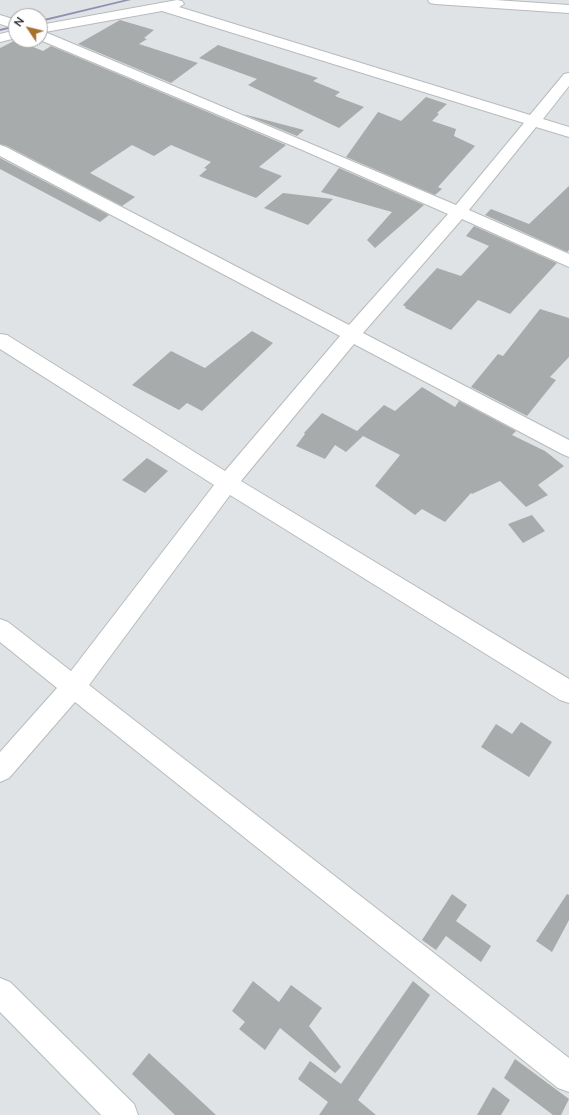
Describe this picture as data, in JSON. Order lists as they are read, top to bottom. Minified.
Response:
{"north":"top left"}
